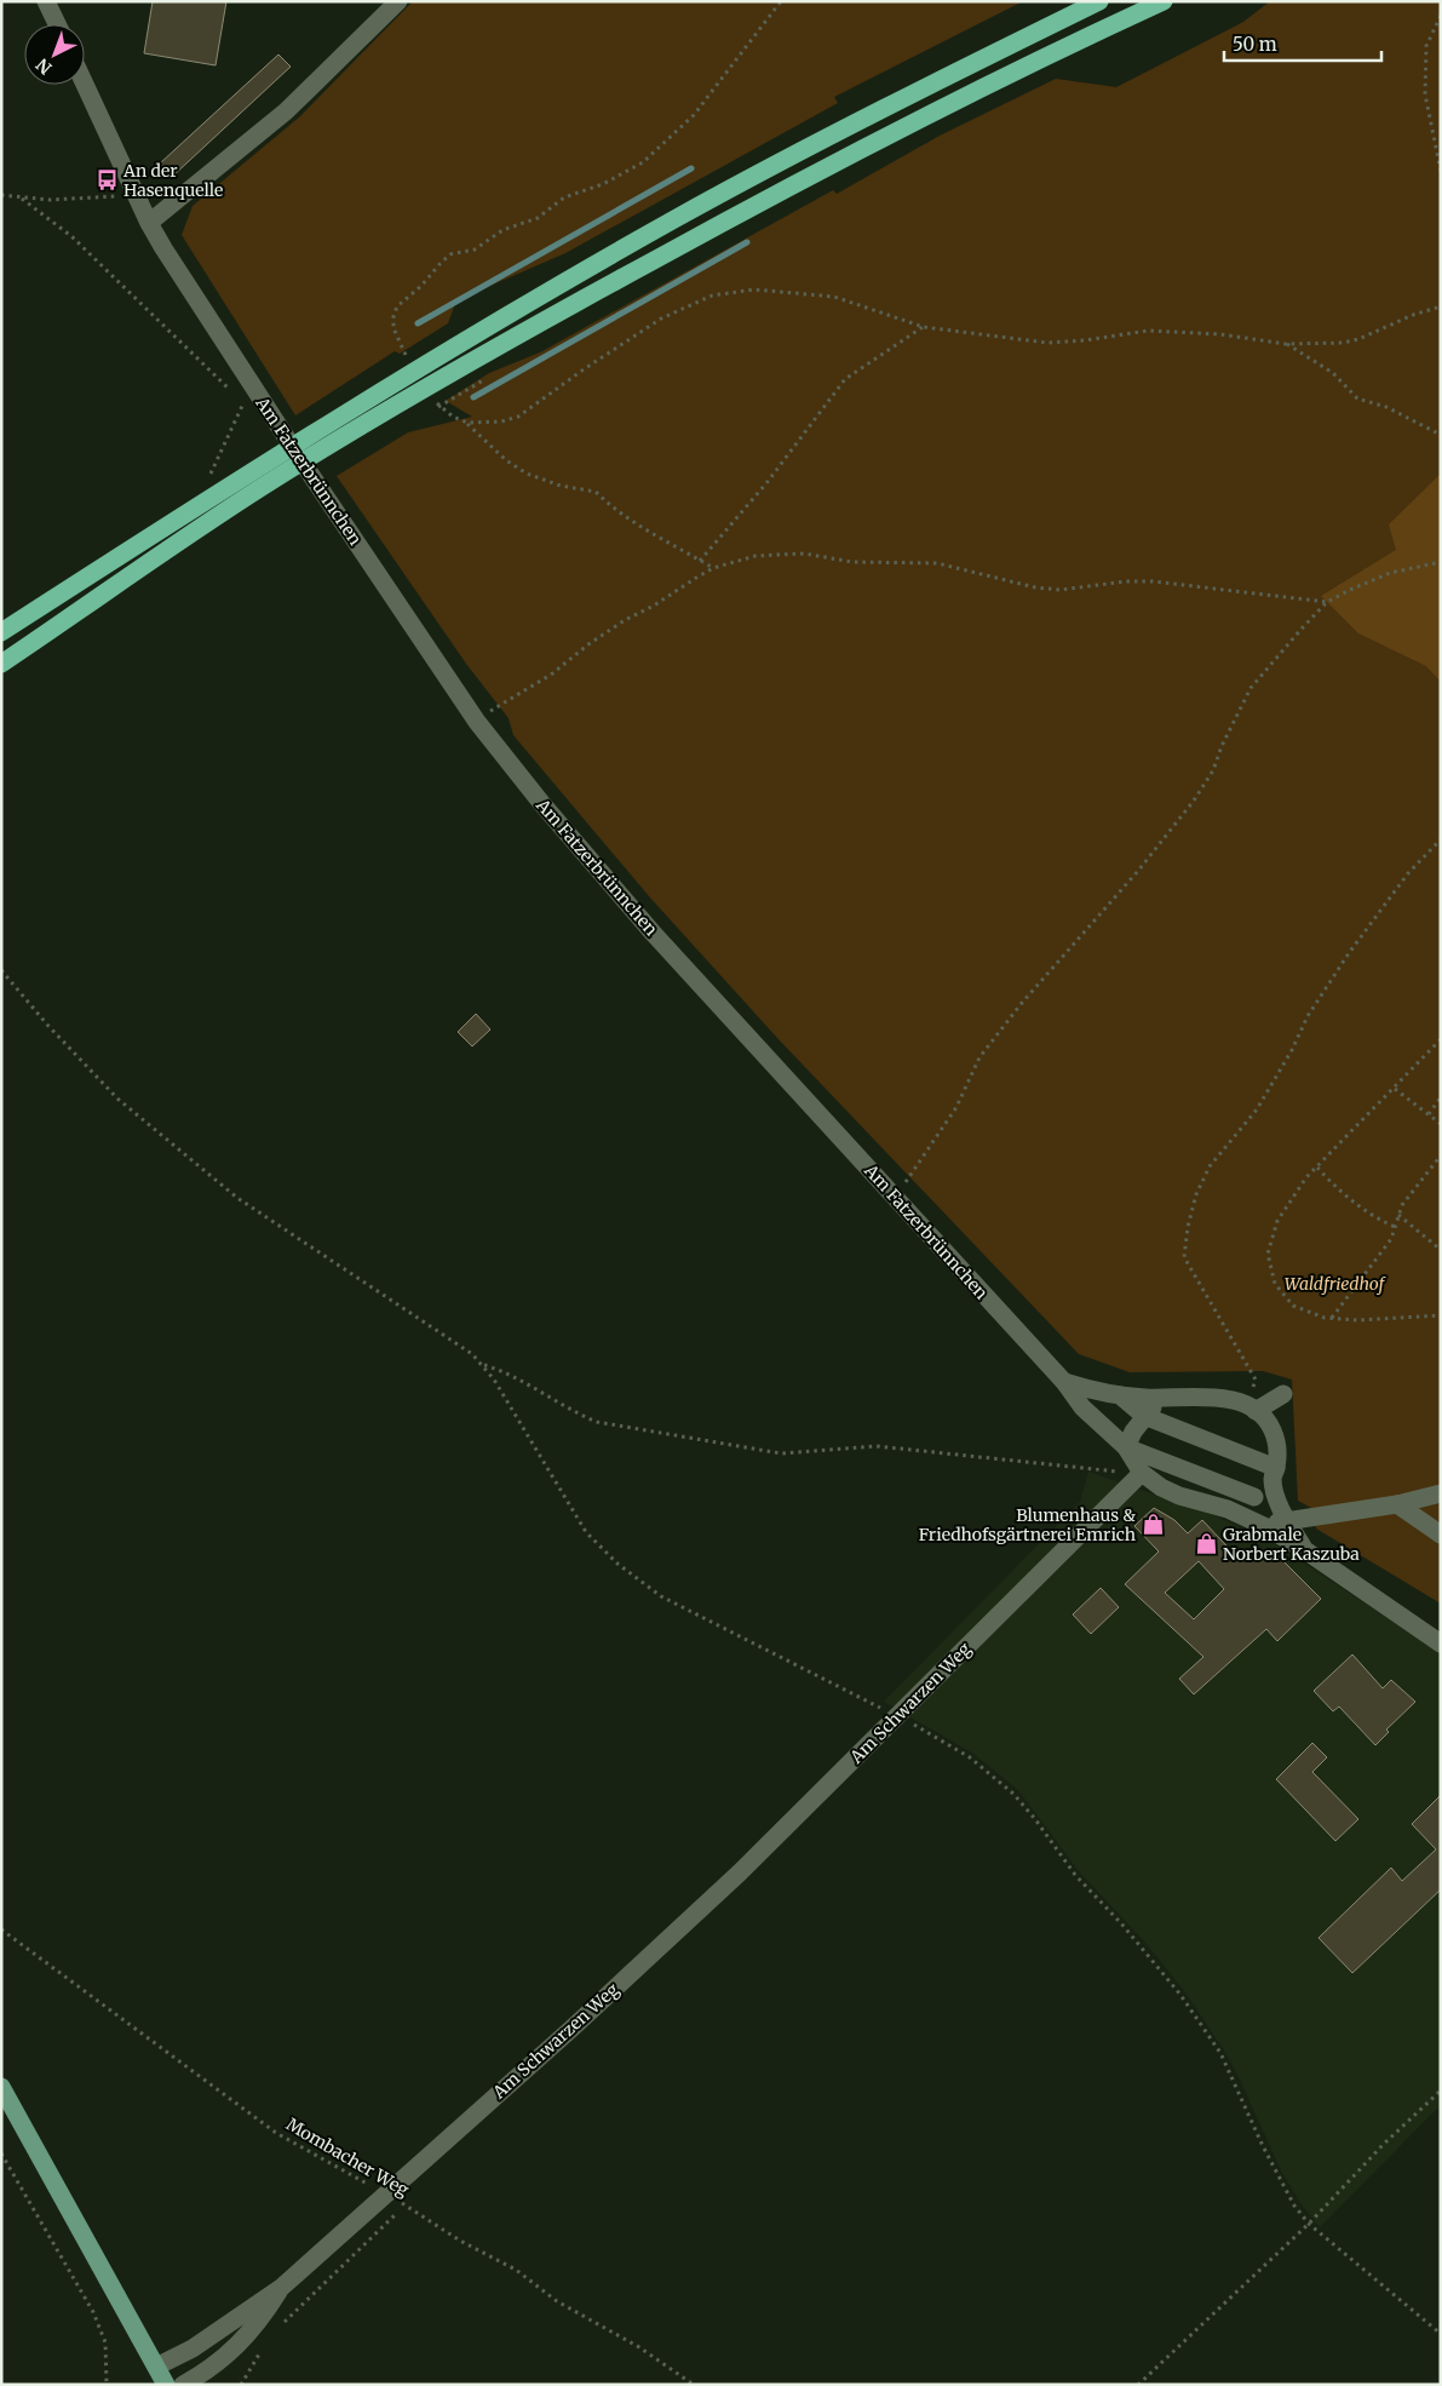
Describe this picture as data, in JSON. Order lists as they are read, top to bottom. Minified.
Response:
{"streets":{"street":["Am Fatzerbrünnchen","Am Schwarzen Weg"],"path":["Mombacher Weg"]},"crossings":[["Am Schwarzen Weg","Mombacher Weg"]],"parks":["Waldfriedhof"],"places":{"bus stop":["An der Hasenquelle"],"shop":["Blumenhaus & Friedhofsgärtnerei Emrich","Grabmale Norbert Kaszuba"]},"scale_bar":"50 m","north":"bottom left"}
